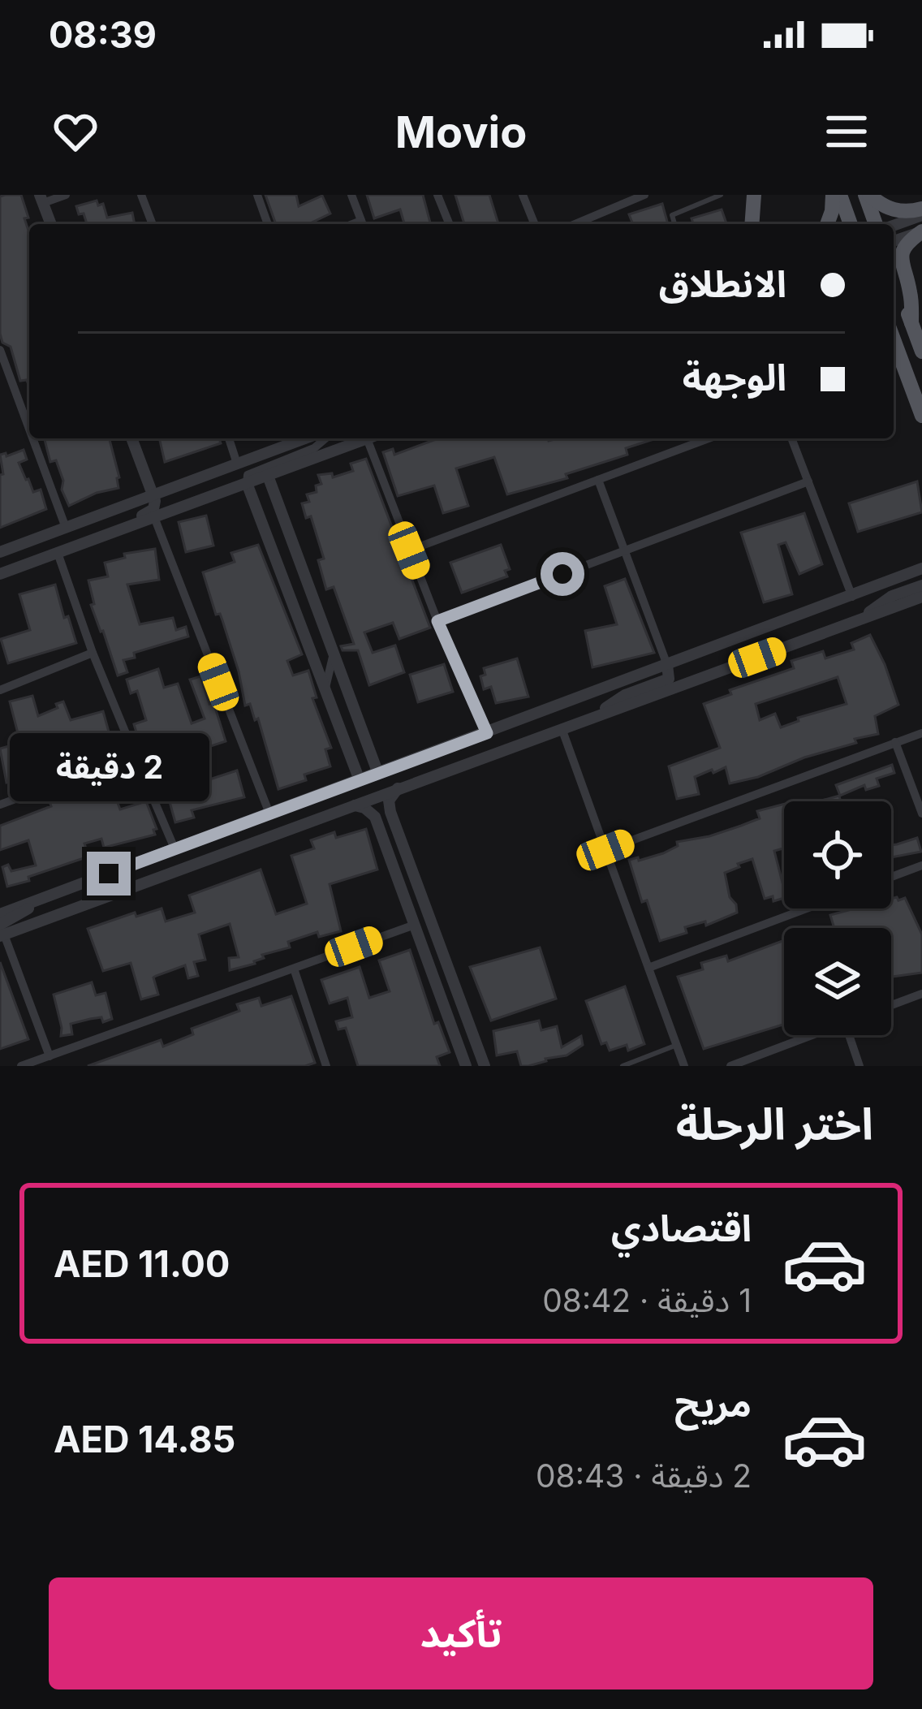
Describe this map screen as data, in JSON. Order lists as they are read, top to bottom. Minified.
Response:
{"page":{"status":"08:39","header":"Movio","banner":["الانطلاق","الوجهة"],"bubble":"2 دقيقة","heading":"اختر الرحلة","list":[{"name":"اقتصادي","note":"1 دقيقة · 08:42","value":"AED 11.00"},{"name":"مريح","note":"2 دقيقة · 08:43","value":"AED 14.85"}],"buttons":"تأكيد"}}
